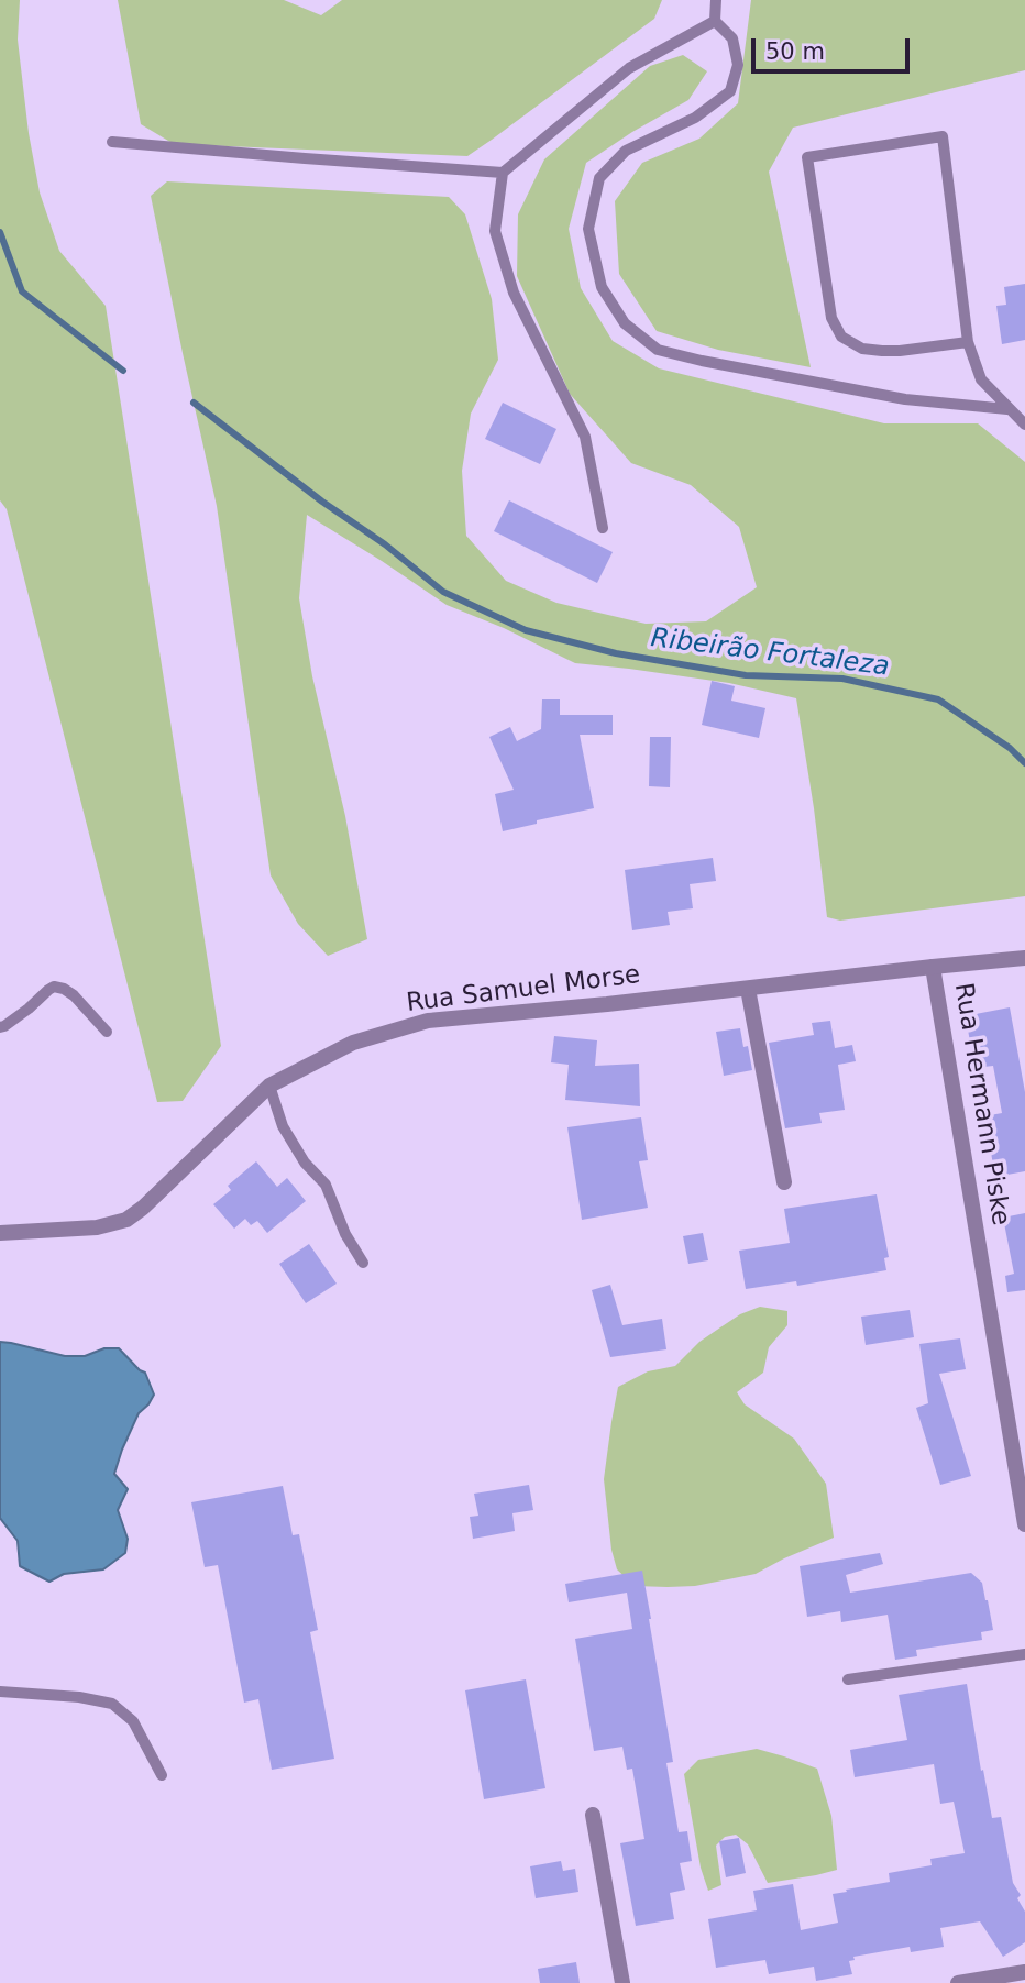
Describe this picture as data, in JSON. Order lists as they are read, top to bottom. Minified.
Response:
{"streets":{"street":["Rua Samuel Morse","Rua Hermann Piske"]},"crossings":[["Rua Samuel Morse","Rua Hermann Piske"]],"water":["Ribeirão Fortaleza"],"scale_bar":"50 m"}
